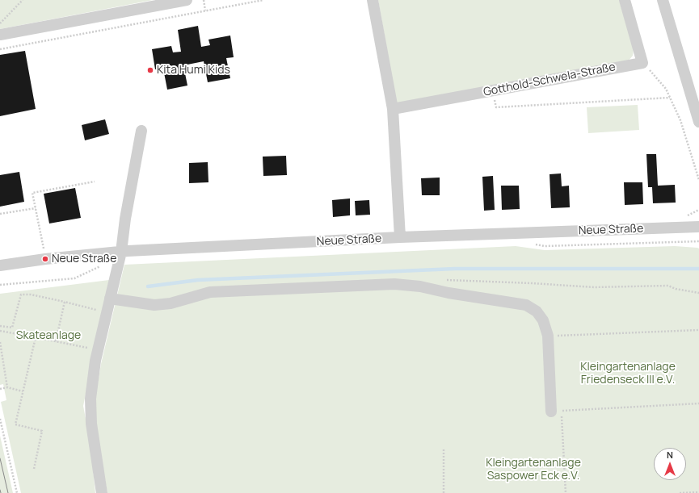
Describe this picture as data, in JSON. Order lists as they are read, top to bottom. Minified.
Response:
{"streets":{"street":["Gotthold-Schwela-Straße","Neue Straße"]},"parks":["Skateanlage","Kleingartenanlage Friedenseck III e.V.","Kleingartenanlage Saspower Eck e.V."],"places":["Kita Humi Kids","Neue Straße"],"north":"top"}
